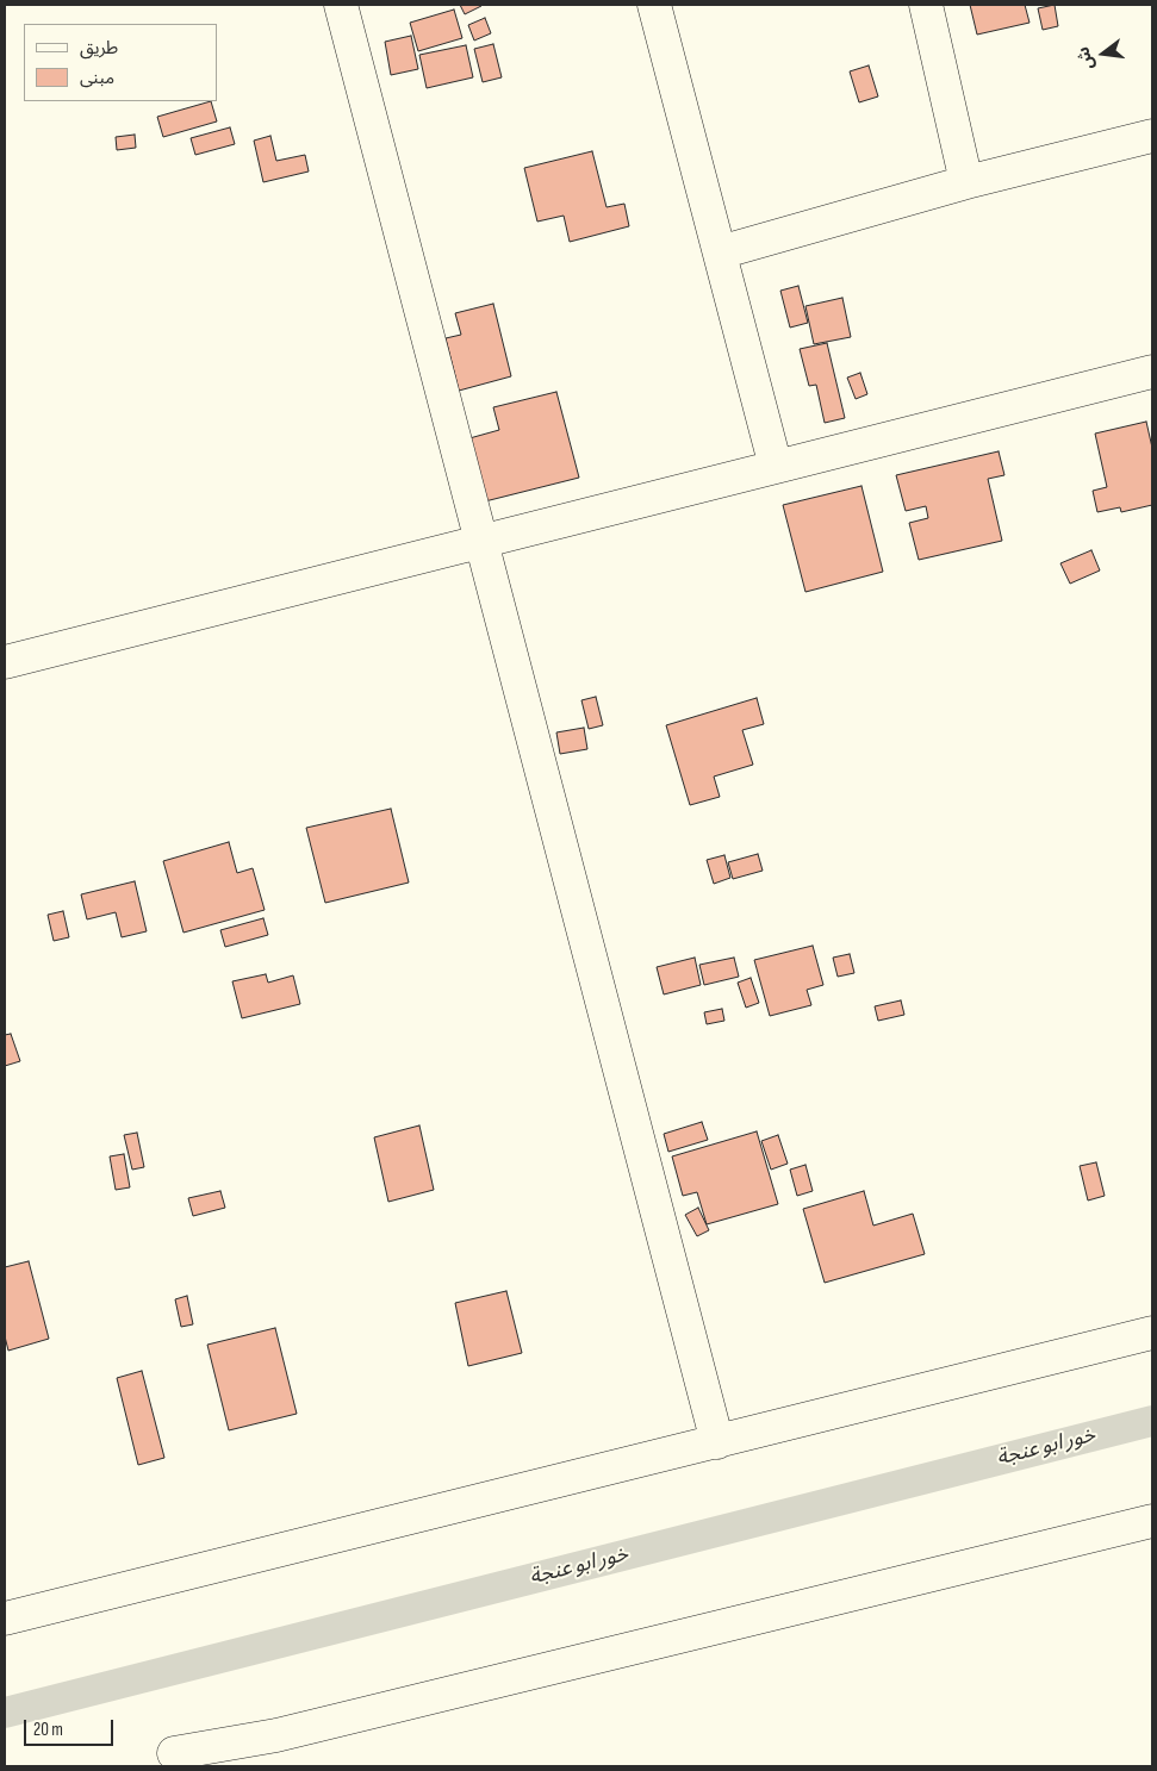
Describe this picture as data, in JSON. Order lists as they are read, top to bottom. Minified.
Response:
{"water":["خور ابو عنجة"],"legend":["طريق","مبنى"],"scale_bar":"20 m","north":"left"}
